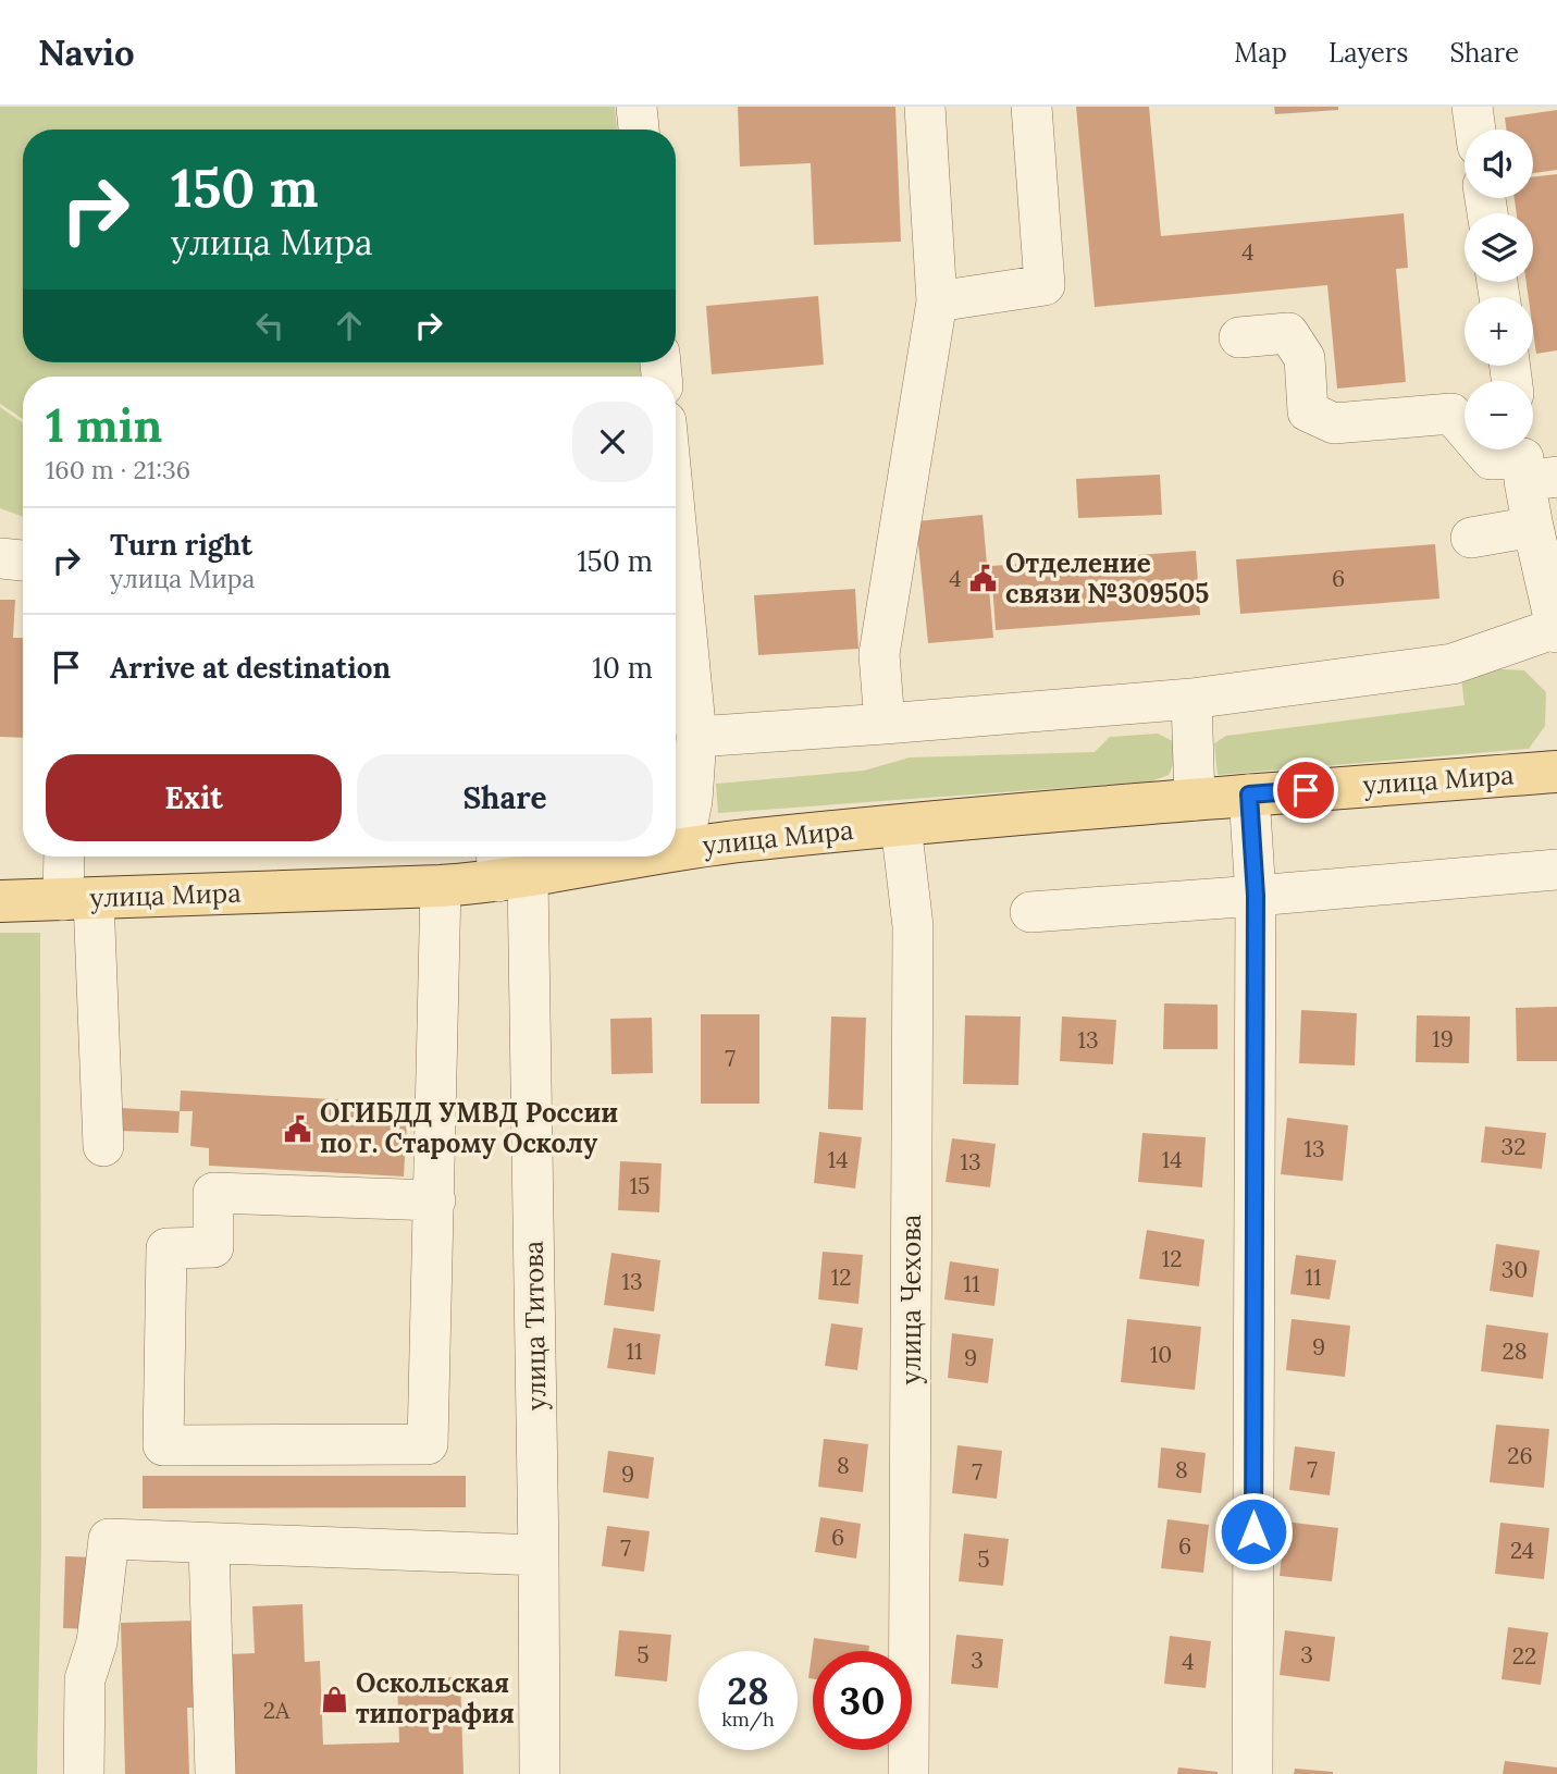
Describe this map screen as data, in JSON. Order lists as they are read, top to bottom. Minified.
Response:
{"streets":{"main road":["улица Мира"],"street":["улица Чехова","улица Титова"]},"crossings":[["улица Мира","улица Чехова"],["улица Мира","улица Титова"]],"places":{"public building":["Отделение связи №309505","ОГИБДД УМВД России по г. Старому Осколу"],"shop":["Оскольская типография"]},"house_numbers":["4","4","6","19","13","7","32","13","14","14","13","15","12","30","12","11","13","11","9","11","28","10","9","26","8","8","7","7","9","6","6","7","24","5","5","3","22","3","4","2А"],"page":{"header":"Navio","nav":["Map","Layers","Share"],"map_buttons":["+","−"],"turn":["150 m","улица Мира"],"heading":["1 min","160 m · 21:36"],"list":[{"name":"Turn right","note":"улица Мира","value":"150 m"},{"name":"Arrive at destination","value":"10 m"}],"buttons":["Exit","Share"],"speed":"28 km/h","limit":"30"}}
